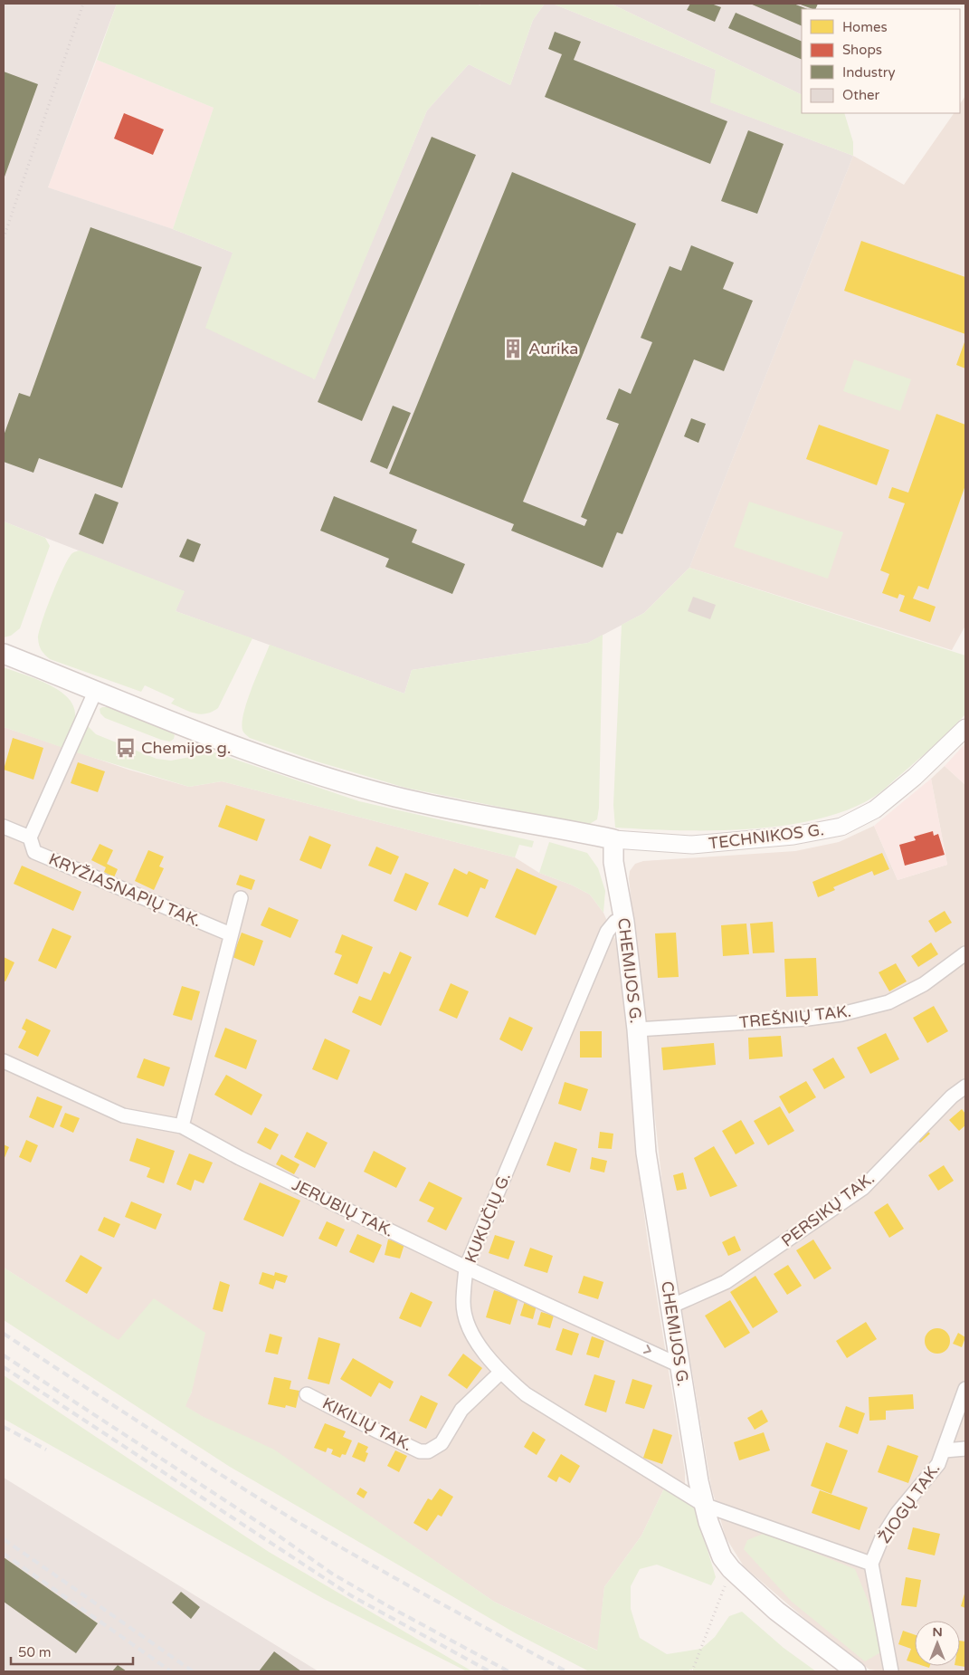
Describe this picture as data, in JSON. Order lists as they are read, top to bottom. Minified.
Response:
{"streets":{"main road":["CHEMIJOS G."],"street":["TECHNIKOS G.","KRYŽIASNAPIŲ TAK.","TREŠNIŲ TAK.","JERUBIŲ TAK.","PERSIKŲ TAK.","KUKUČIŲ G.","KIKILIŲ TAK.","ŽIOGŲ TAK."]},"crossings":[["TECHNIKOS G.","CHEMIJOS G."],["CHEMIJOS G.","TREŠNIŲ TAK."],["CHEMIJOS G.","JERUBIŲ TAK."],["CHEMIJOS G.","PERSIKŲ TAK."],["CHEMIJOS G.","KUKUČIŲ G."],["JERUBIŲ TAK.","KUKUČIŲ G."],["KUKUČIŲ G.","KIKILIŲ TAK."],["KUKUČIŲ G.","ŽIOGŲ TAK."]],"places":{"building":["Aurika"],"bus stop":["Chemijos g."]},"legend":["Homes","Shops","Industry","Other"],"scale_bar":"50 m","north":"top"}
